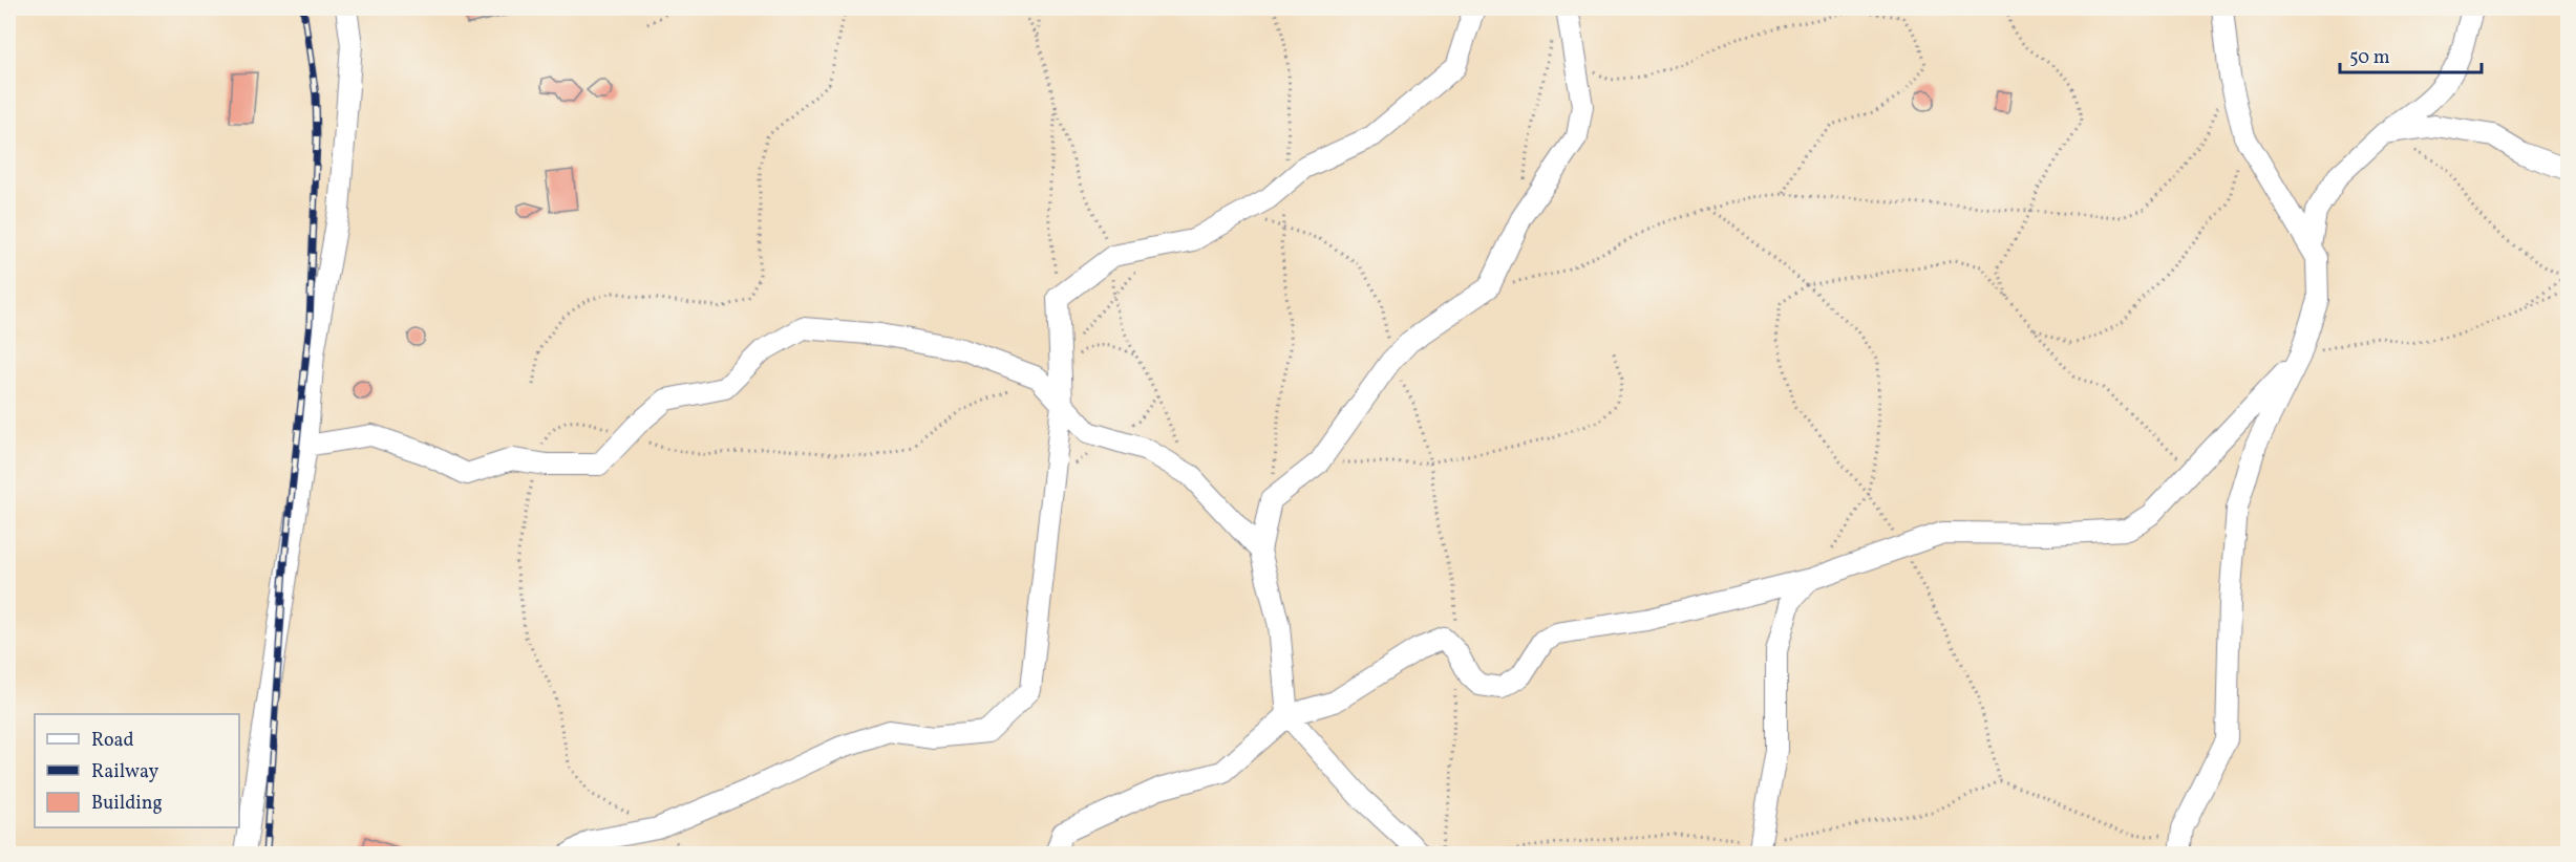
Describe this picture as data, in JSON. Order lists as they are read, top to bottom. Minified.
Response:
{"legend":["Road","Railway","Building"],"scale_bar":"50 m"}
